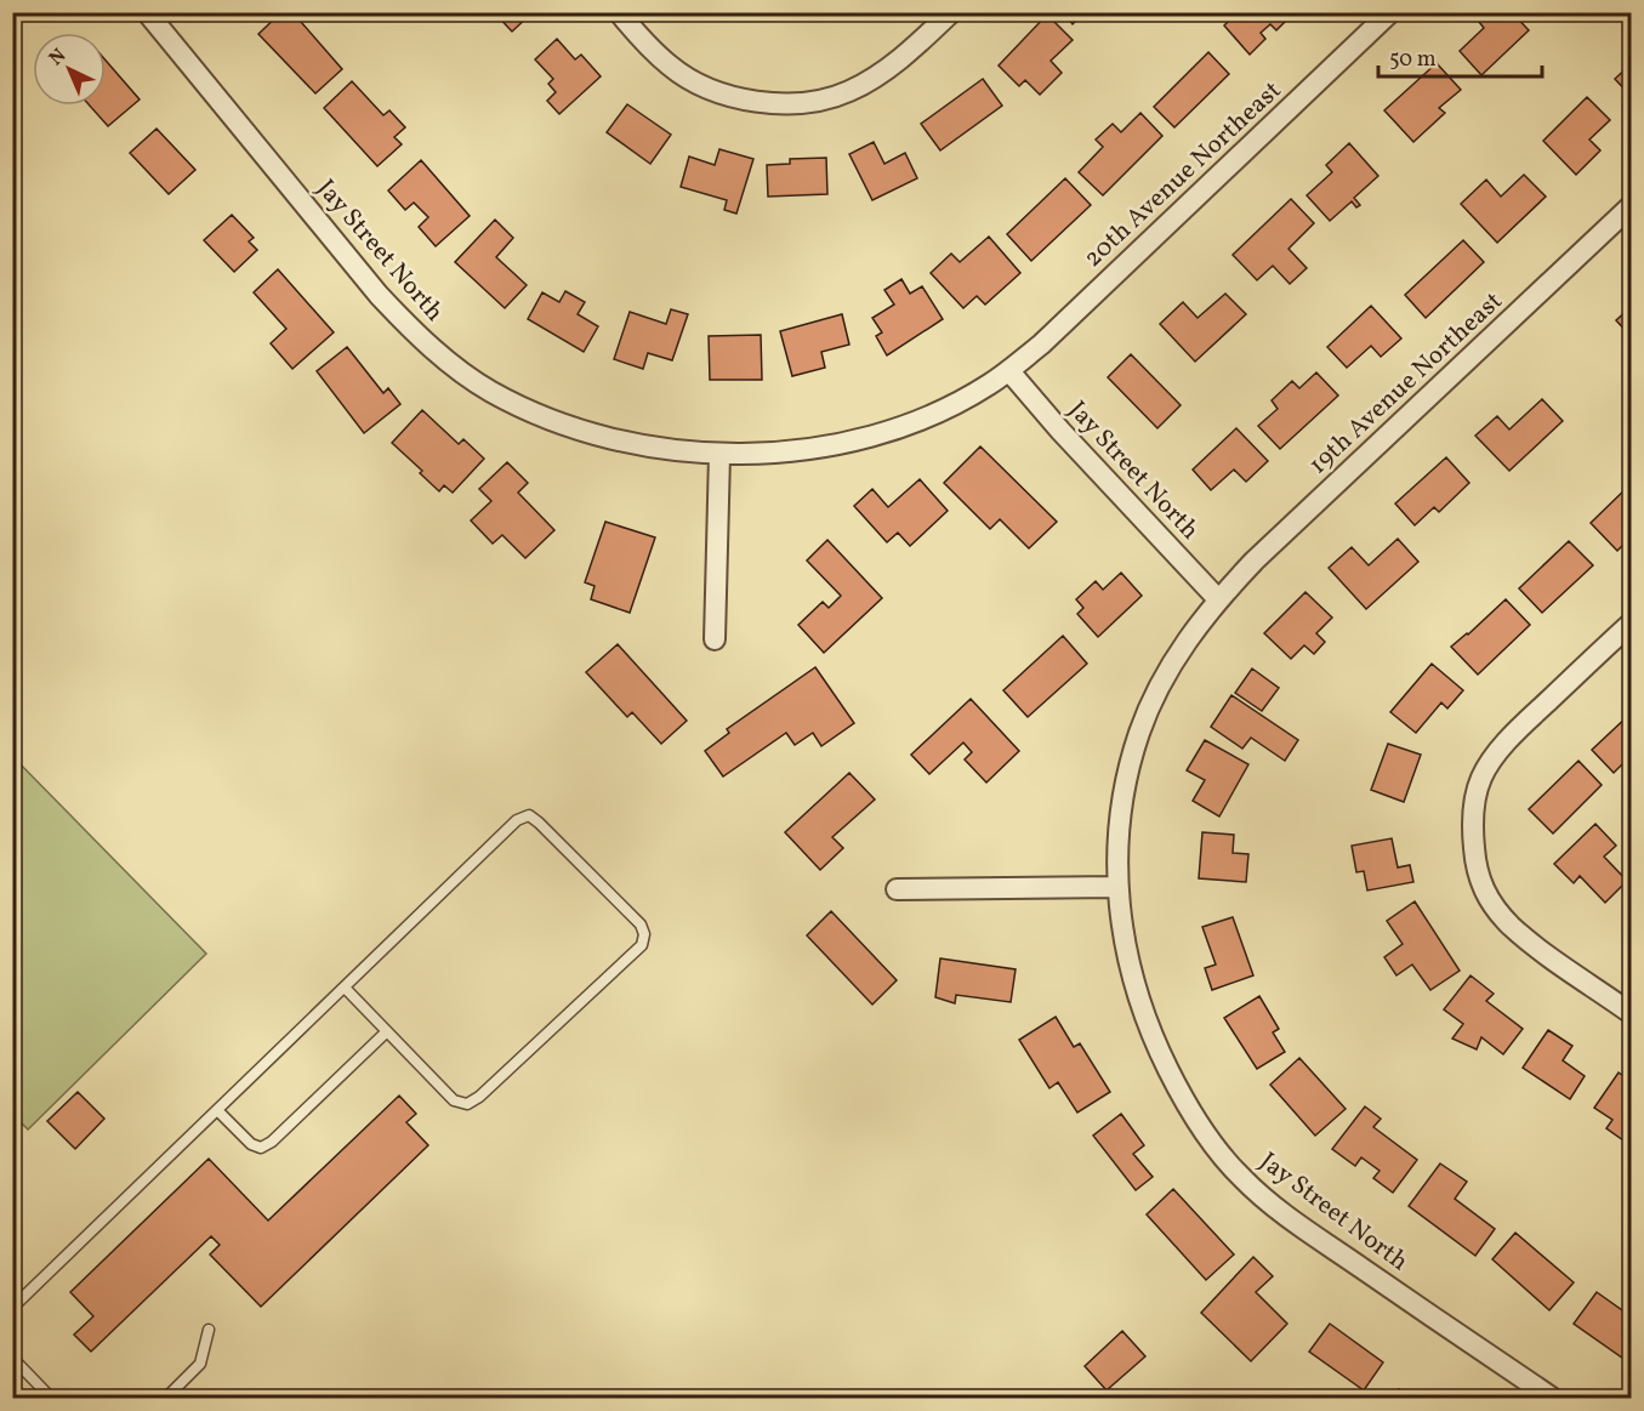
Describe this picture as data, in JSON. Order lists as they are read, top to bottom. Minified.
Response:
{"streets":{"street":["20th Avenue Northeast","Jay Street North","19th Avenue Northeast"]},"crossings":[["20th Avenue Northeast","Jay Street North"],["Jay Street North","19th Avenue Northeast"]],"scale_bar":"50 m","north":"top left"}
